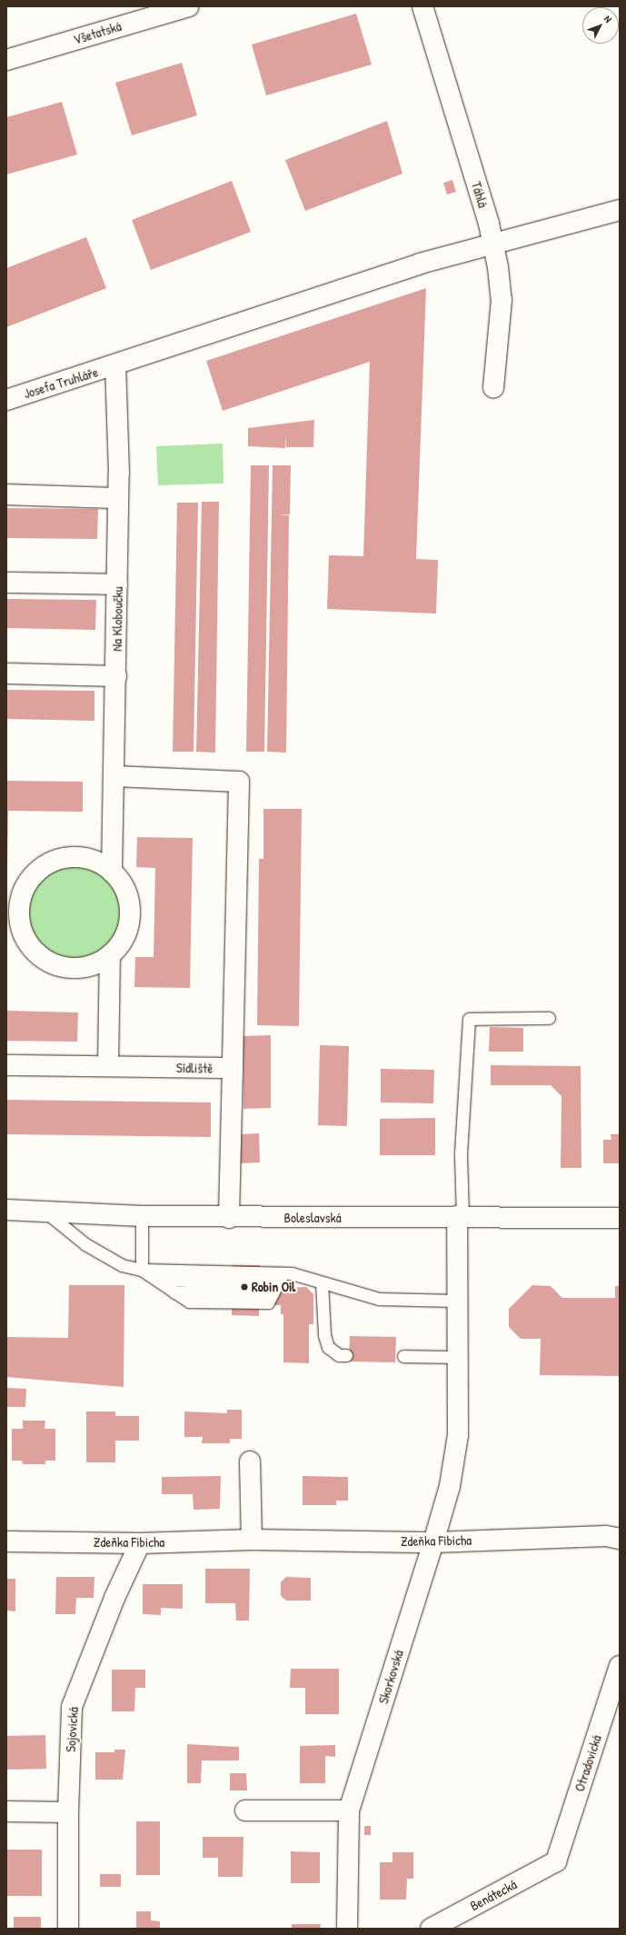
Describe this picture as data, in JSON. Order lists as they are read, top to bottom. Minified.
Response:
{"streets":{"street":["Všetatská","Táhlá","Josefa Truhláře","Na Kloboučku","Sídliště","Boleslavská","Zdeňka Fibicha","Skorkovská","Sojovická","Otradovická","Benátecká"]},"crossings":[["Táhlá","Josefa Truhláře"],["Josefa Truhláře","Na Kloboučku"],["Sídliště","Boleslavská"],["Boleslavská","Skorkovská"],["Zdeňka Fibicha","Skorkovská"],["Zdeňka Fibicha","Sojovická"],["Otradovická","Benátecká"]],"places":["Robin Oil"],"north":"top right"}
